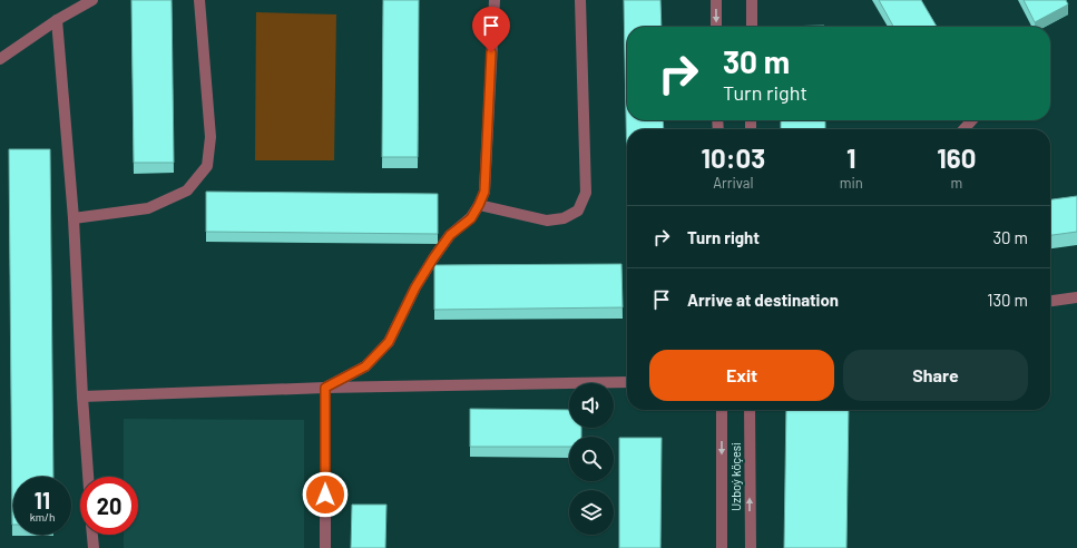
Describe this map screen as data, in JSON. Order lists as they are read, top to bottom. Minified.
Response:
{"streets":{"street":["Uzboý köçesi"]},"page":{"turn":["30 m","Turn right"],"eta":["10:03","Arrival","1","min","160","m"],"list":[{"name":"Turn right","value":"30 m"},{"name":"Arrive at destination","value":"130 m"}],"buttons":["Exit","Share"],"speed":"11 km/h","limit":"20"}}
